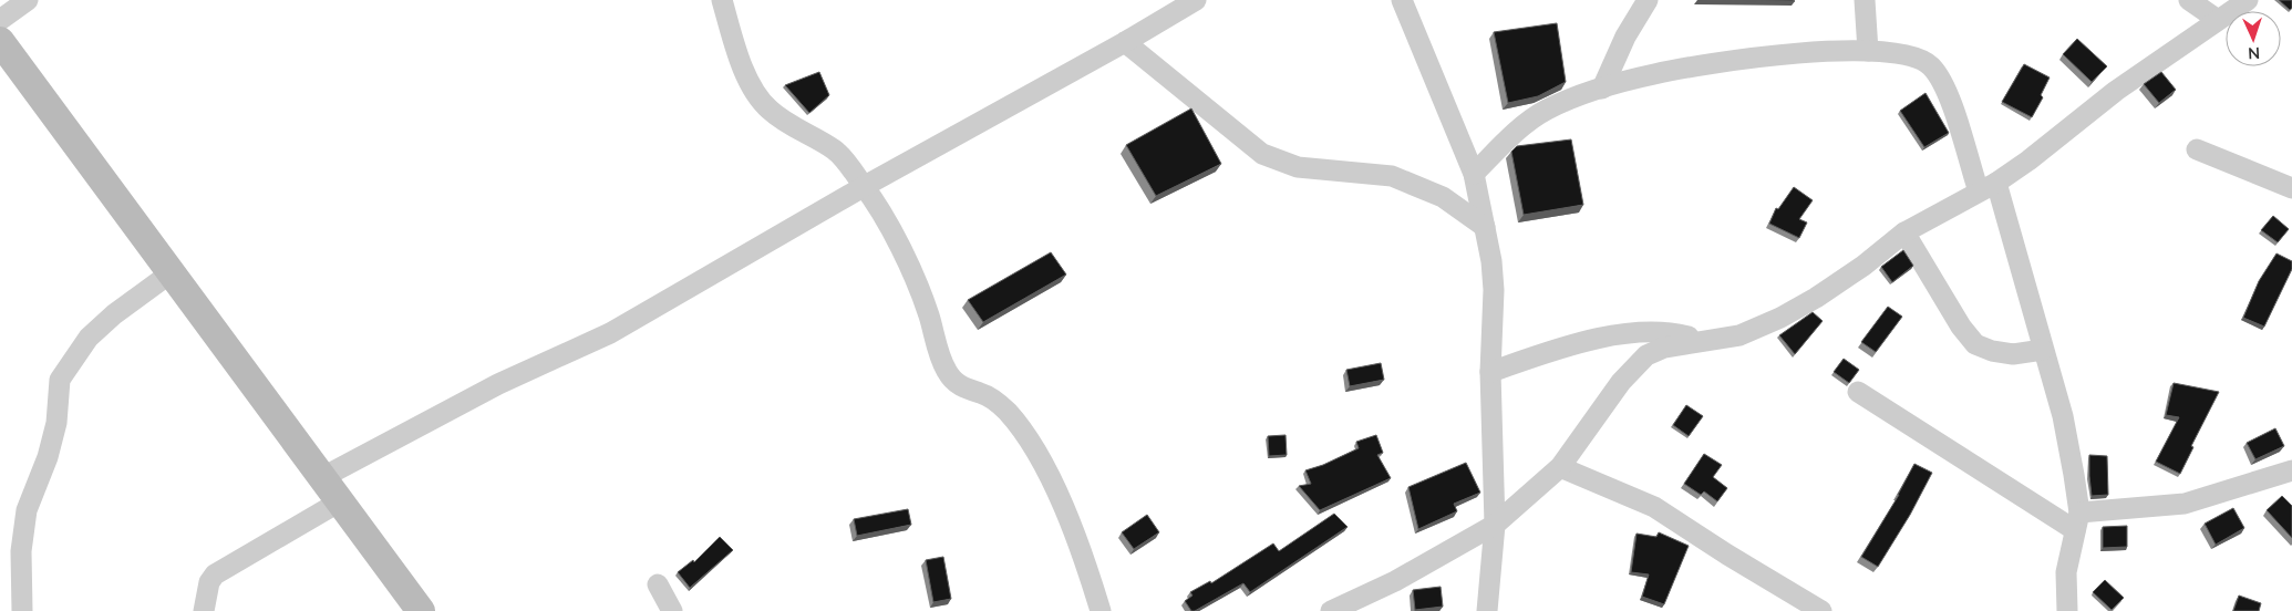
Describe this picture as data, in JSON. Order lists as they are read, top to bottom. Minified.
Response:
{"north":"bottom"}
